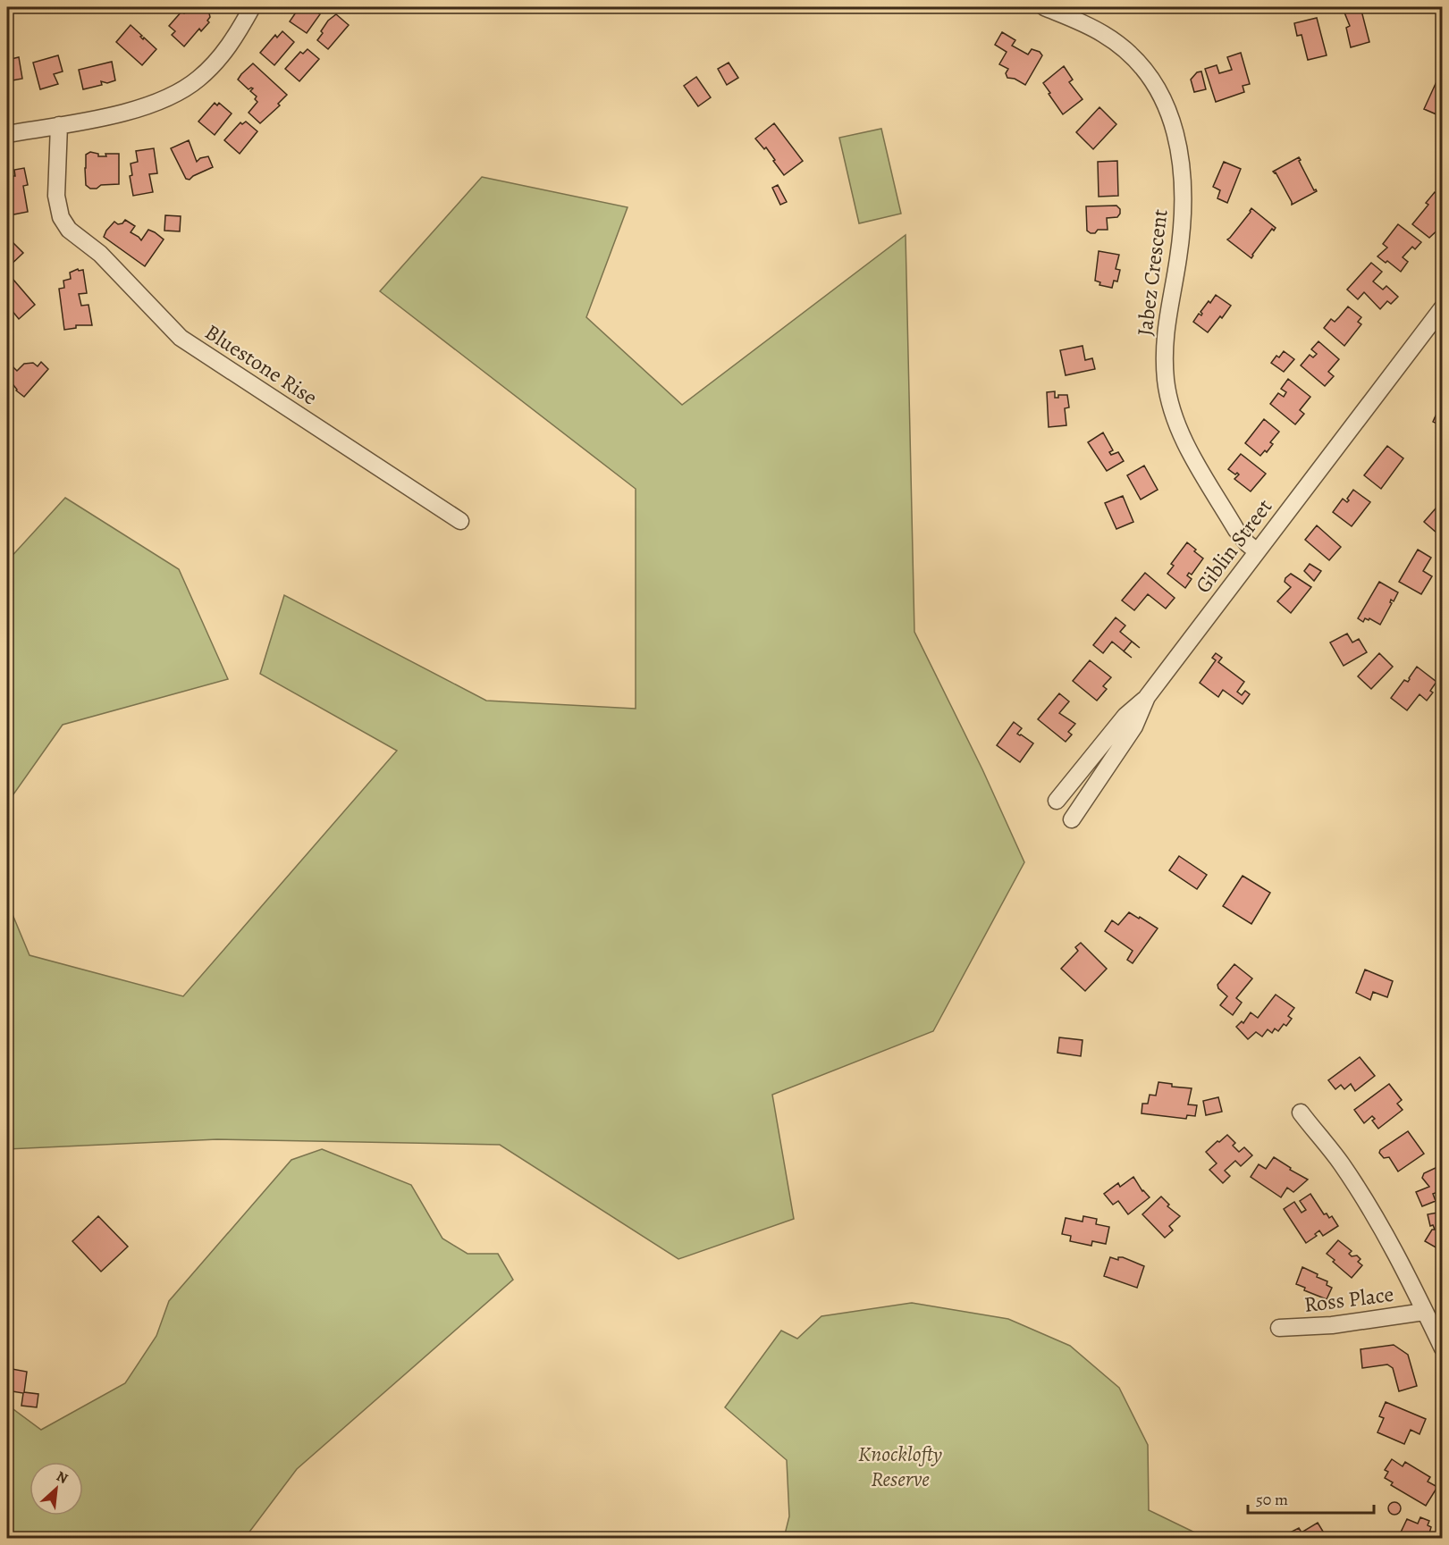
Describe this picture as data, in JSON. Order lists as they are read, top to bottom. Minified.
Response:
{"streets":{"street":["Jabez Crescent","Bluestone Rise","Giblin Street","Ross Place"]},"crossings":[["Jabez Crescent","Giblin Street"]],"parks":["Knocklofty Reserve"],"scale_bar":"50 m","north":"top right"}
